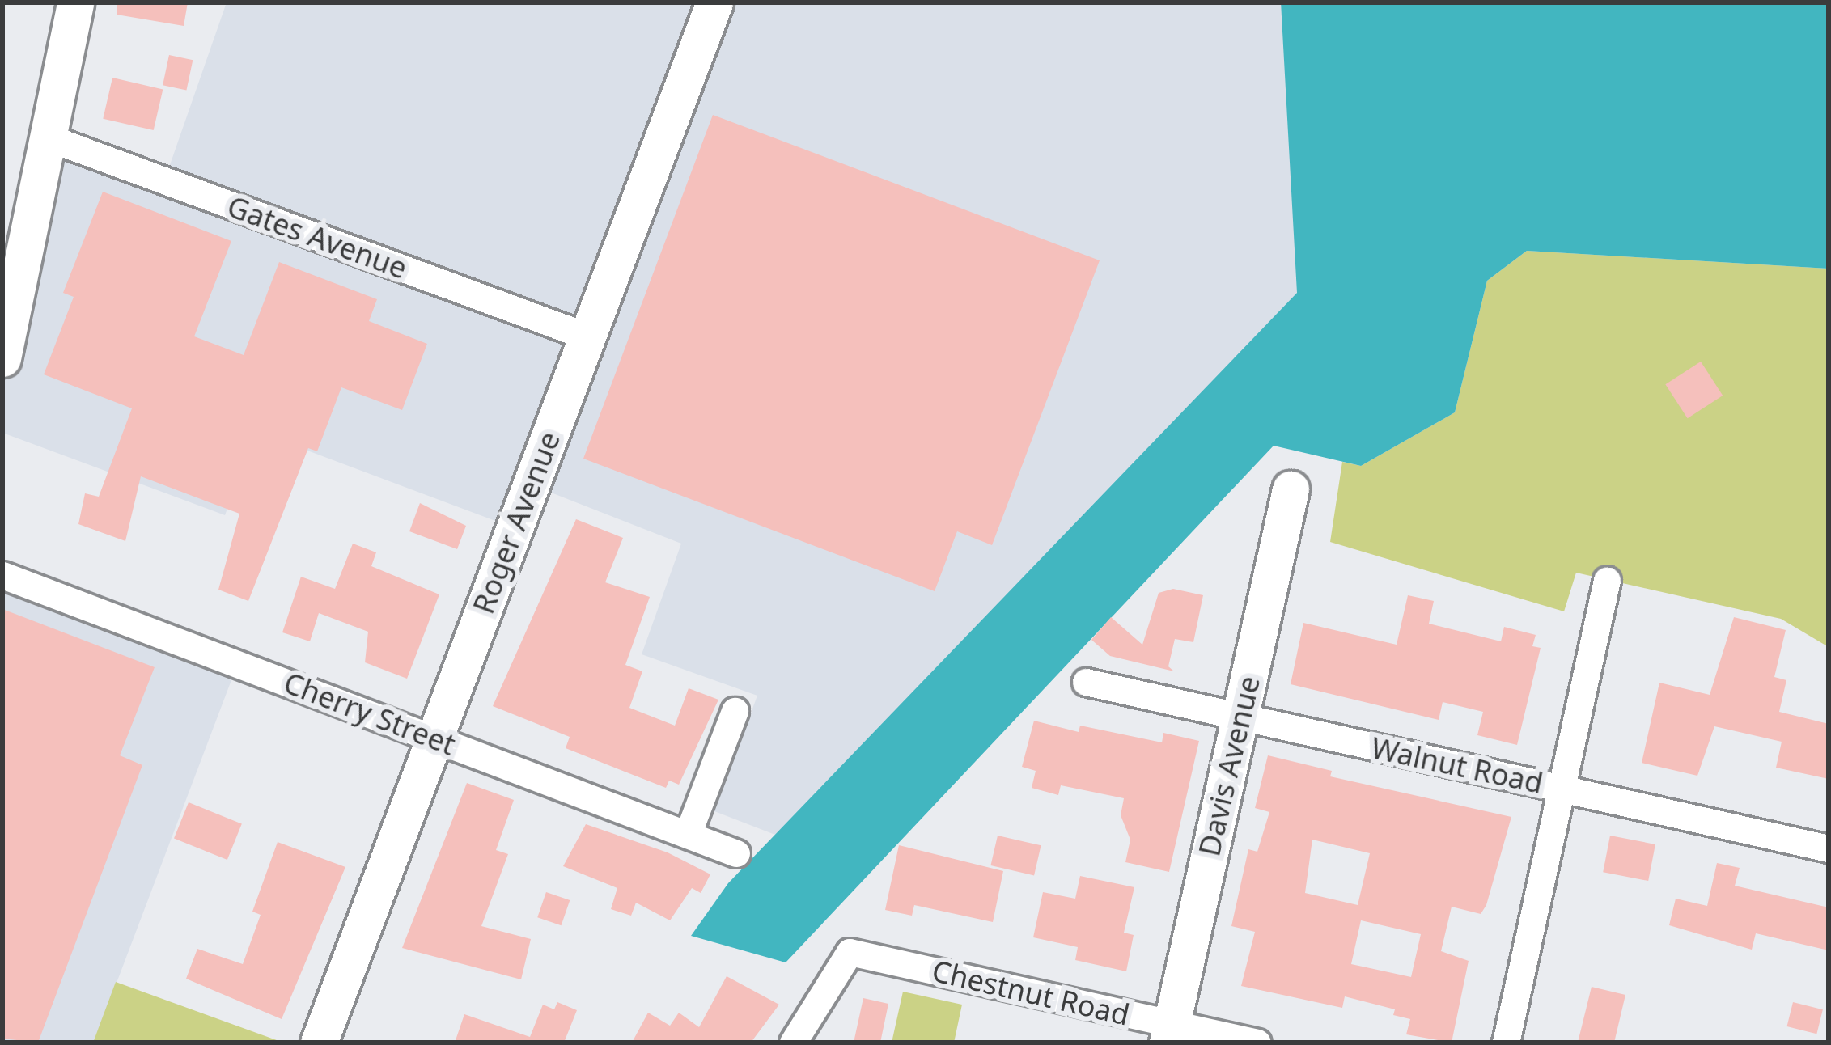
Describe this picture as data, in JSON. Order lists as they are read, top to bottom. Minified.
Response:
{"streets":{"street":["Gates Avenue","Roger Avenue","Cherry Street","Walnut Road","Davis Avenue","Chestnut Road"]},"crossings":[["Gates Avenue","Roger Avenue"],["Roger Avenue","Cherry Street"],["Walnut Road","Davis Avenue"],["Davis Avenue","Chestnut Road"]]}
